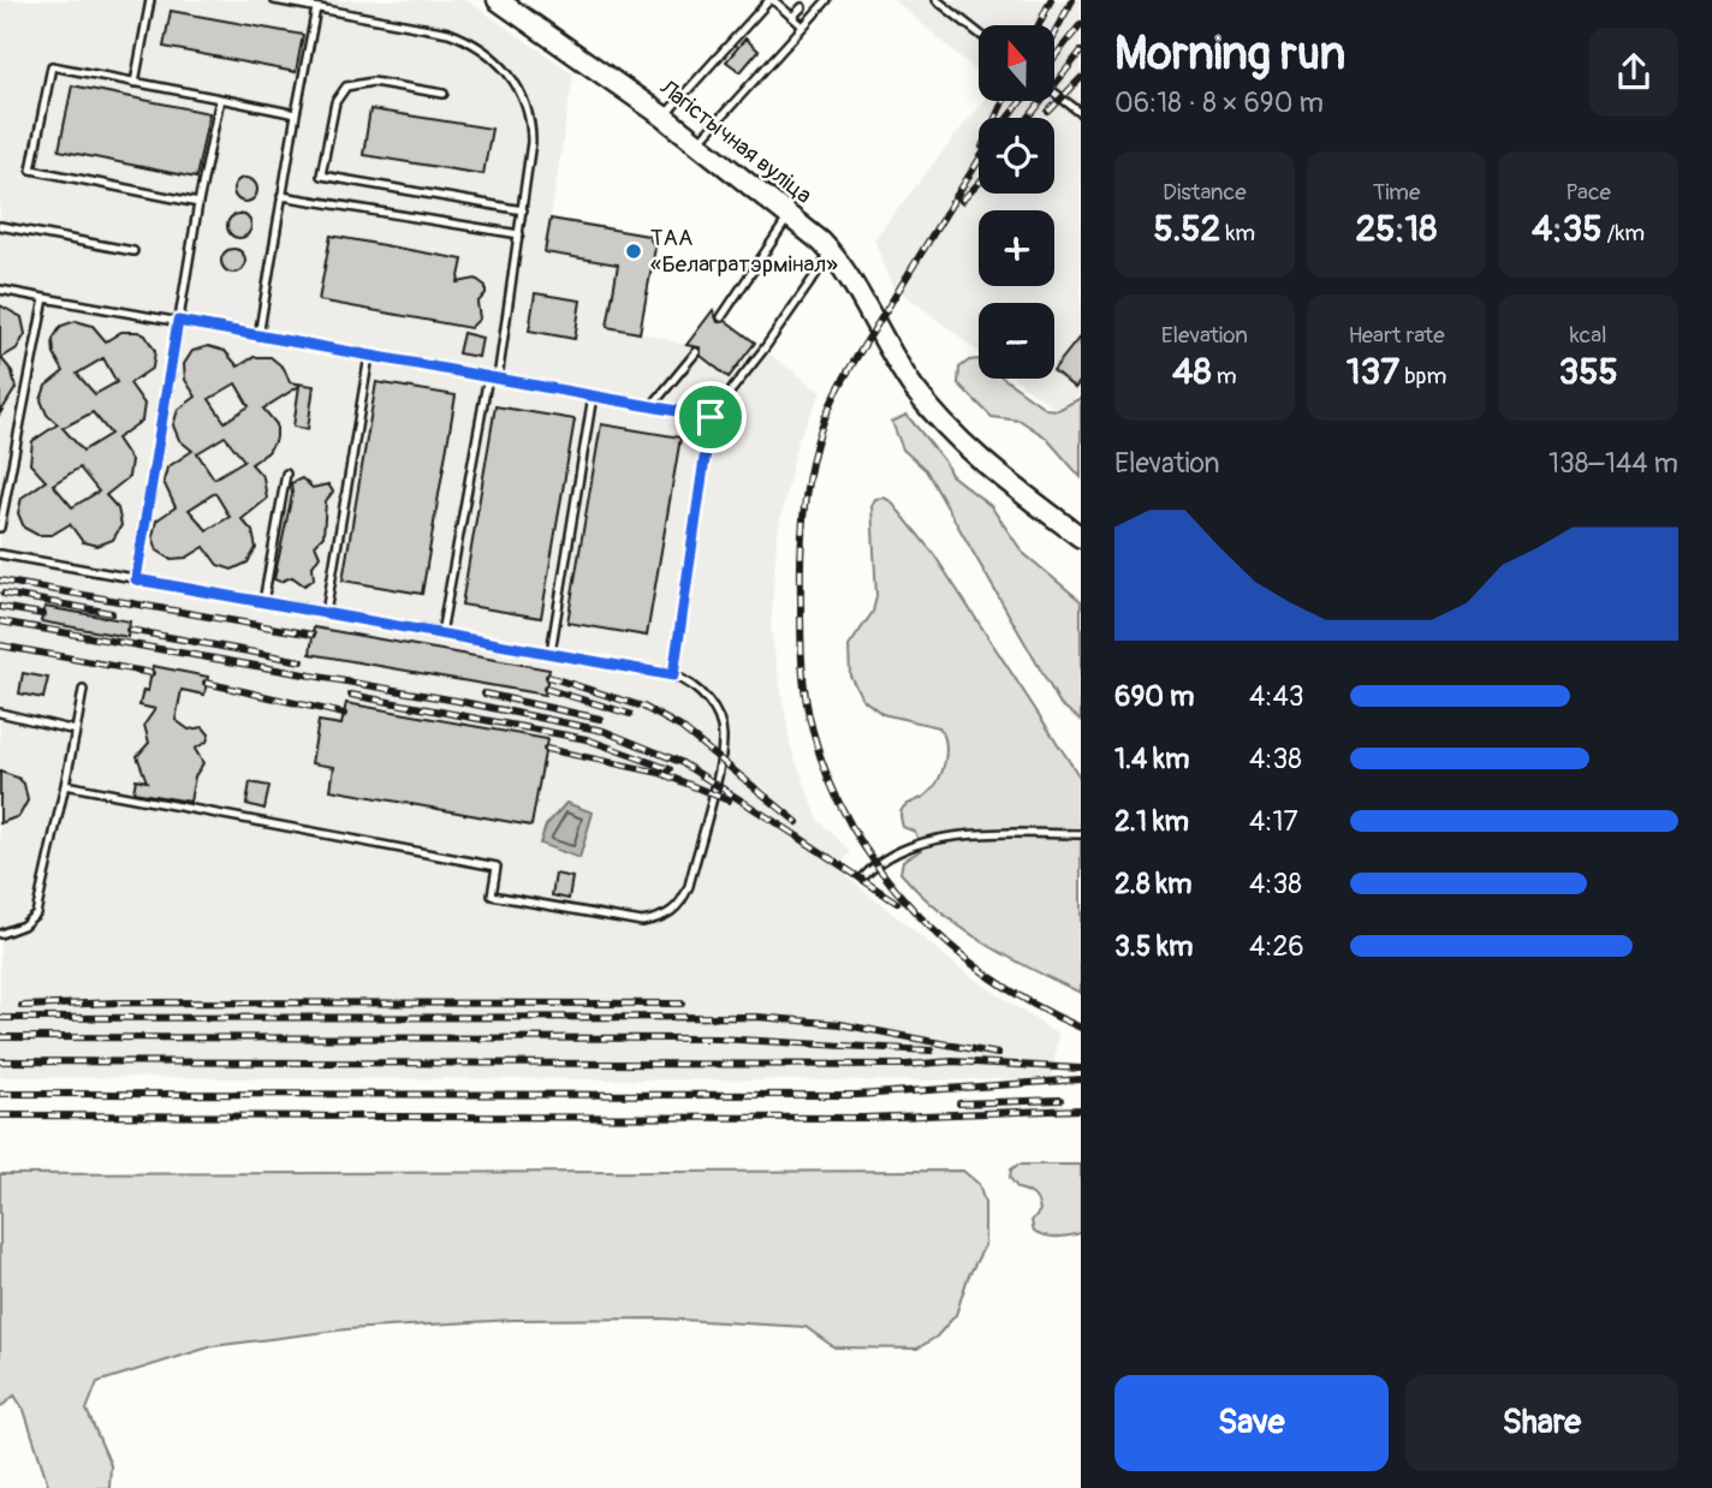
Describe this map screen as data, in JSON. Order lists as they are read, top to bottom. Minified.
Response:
{"streets":{"street":["Лагістычная вуліца"]},"places":["ТАА «Белагратэрмінал»"],"north":"top","page":{"heading":["Morning run","06:18 · 8 × 690 m"],"map_buttons":["+","−"],"stats":[["Distance","5.52 km"],["Time","25:18"],["Pace","4:35 /km"],["Elevation","48 m"],["Heart rate","137 bpm"],["kcal","355"]],"chart":["Elevation","138–144 m"],"list":[{"name":"690 m","note":"4:43"},{"name":"1.4 km","note":"4:38"},{"name":"2.1 km","note":"4:17"},{"name":"2.8 km","note":"4:38"},{"name":"3.5 km","note":"4:26"}],"buttons":["Save","Share"]}}
